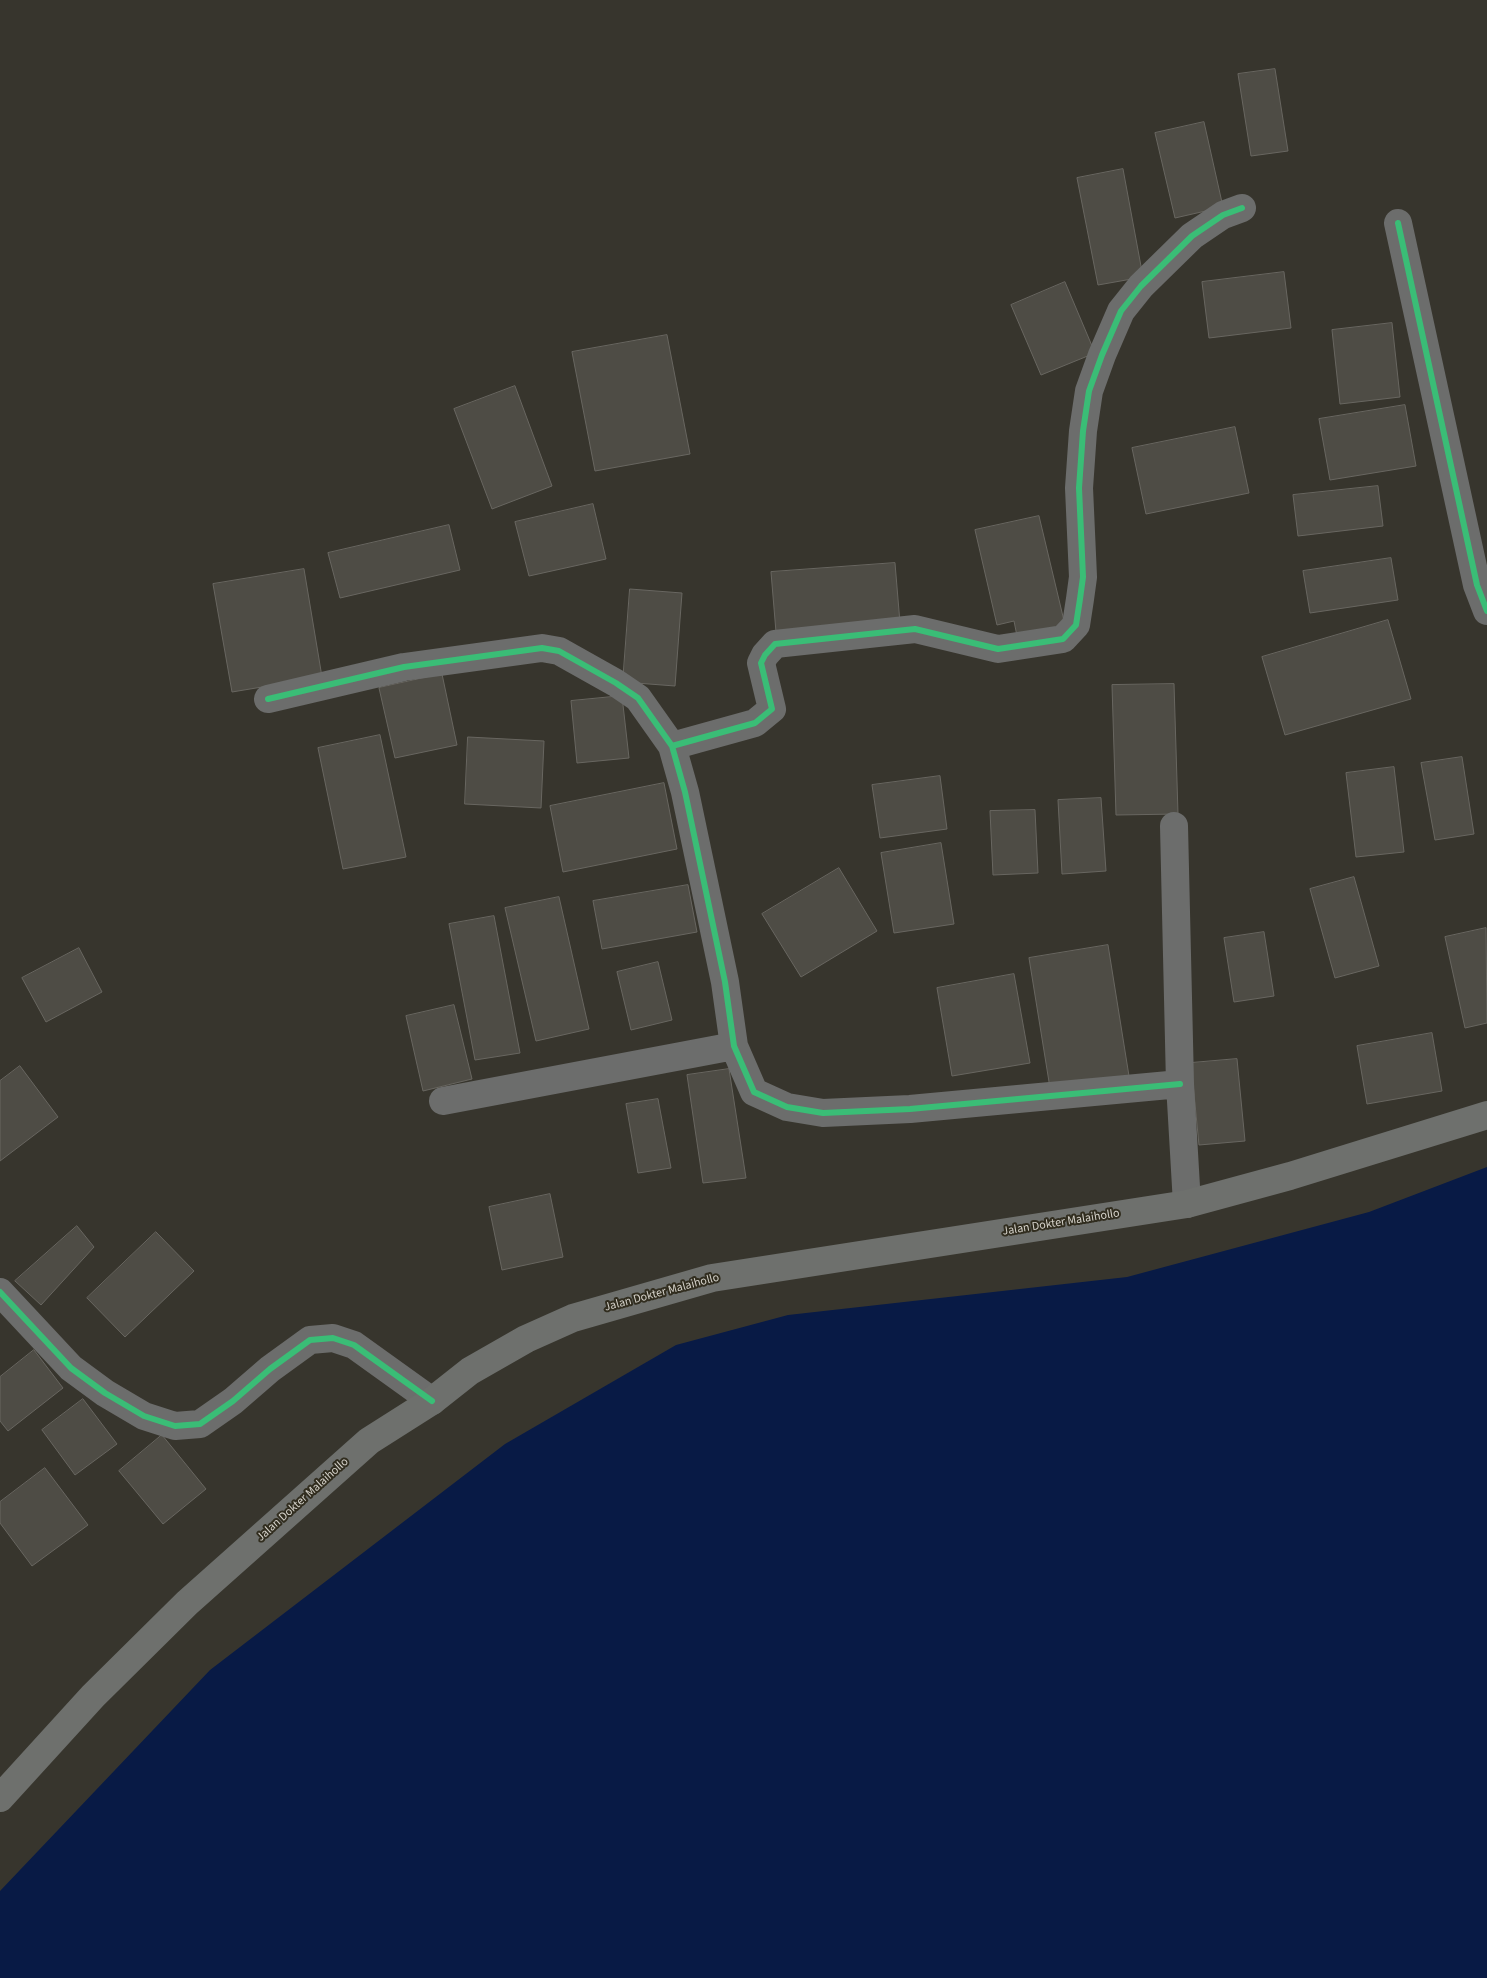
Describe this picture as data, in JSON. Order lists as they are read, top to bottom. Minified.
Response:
{"streets":{"main road":["Jalan Dokter Malaihollo"]}}
